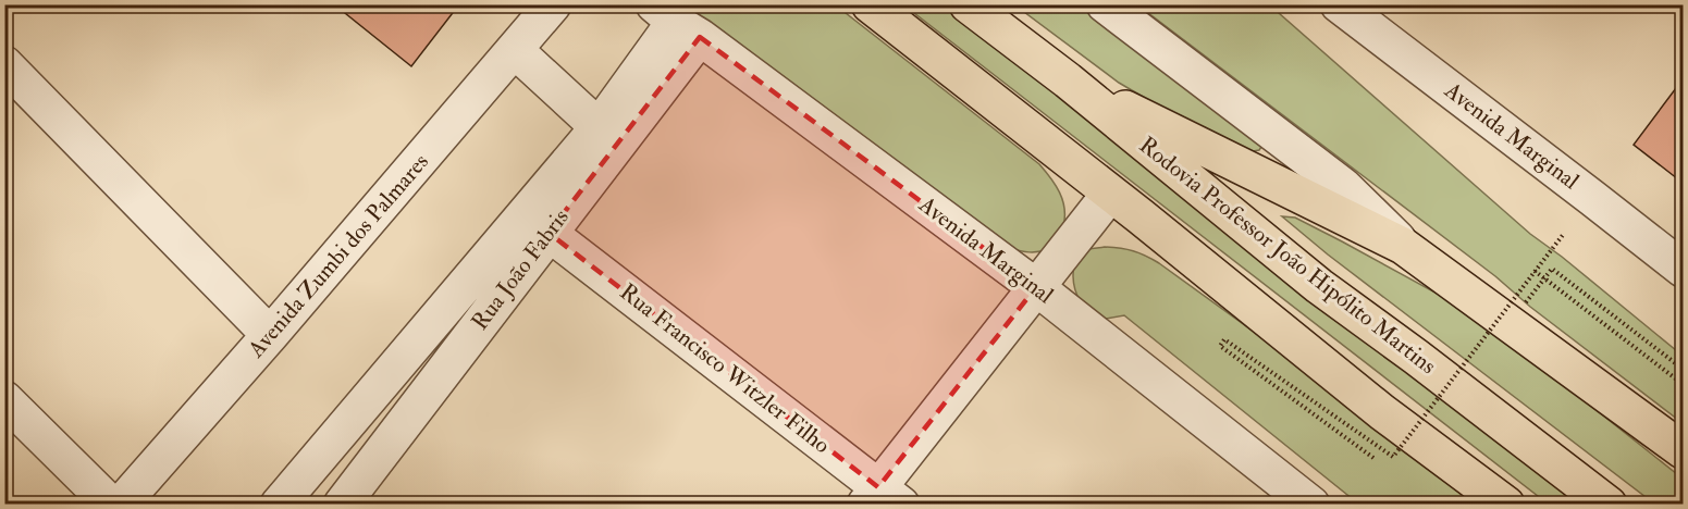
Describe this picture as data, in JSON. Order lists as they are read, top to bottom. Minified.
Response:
{"streets":{"highway":["Rodovia Professor João Hipólito Martins"],"street":["Avenida Marginal","Avenida Zumbi dos Palmares","Rua João Fabris","Rua Francisco Witzler Filho"]},"crossings":[["Avenida Marginal","Rua João Fabris"],["Rua João Fabris","Rua Francisco Witzler Filho"]]}
